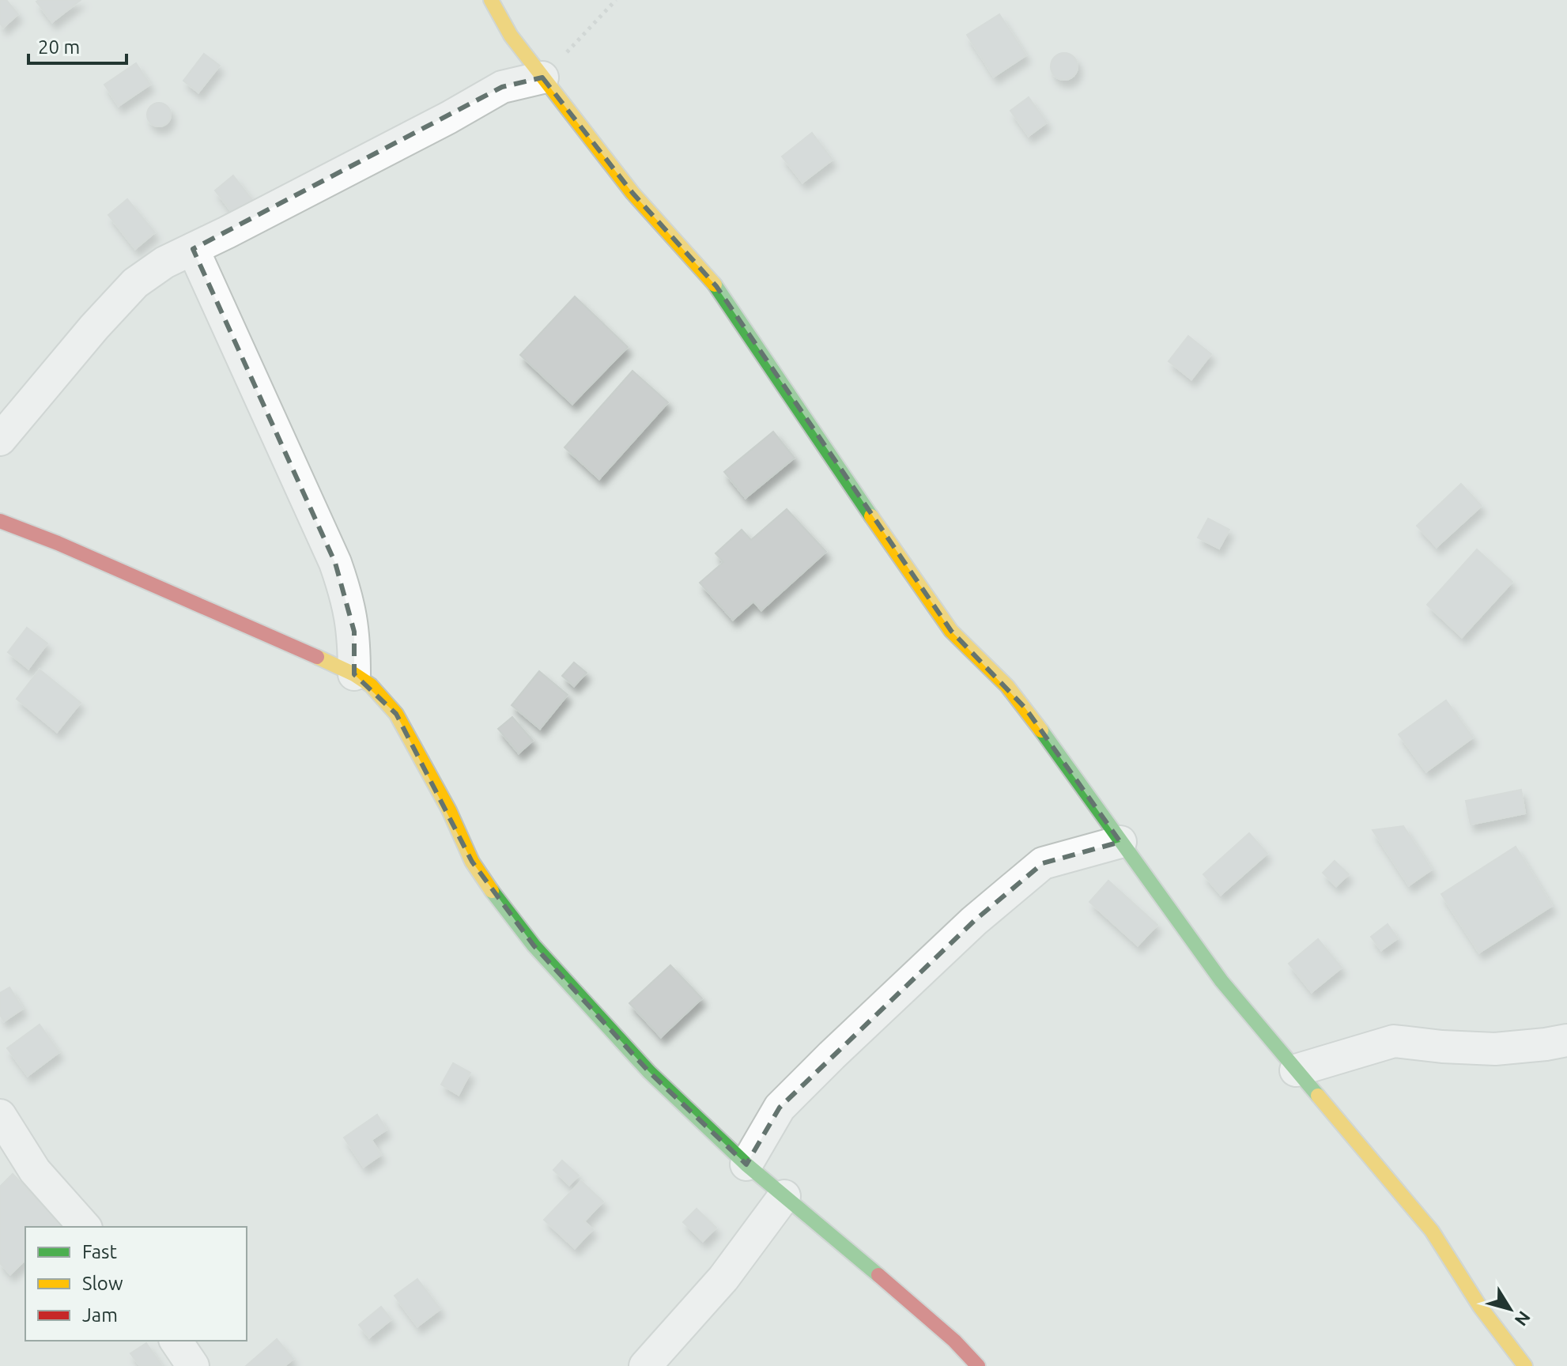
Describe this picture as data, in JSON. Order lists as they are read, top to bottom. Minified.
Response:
{"legend":["Fast","Slow","Jam"],"scale_bar":"20 m","north":"bottom right"}
